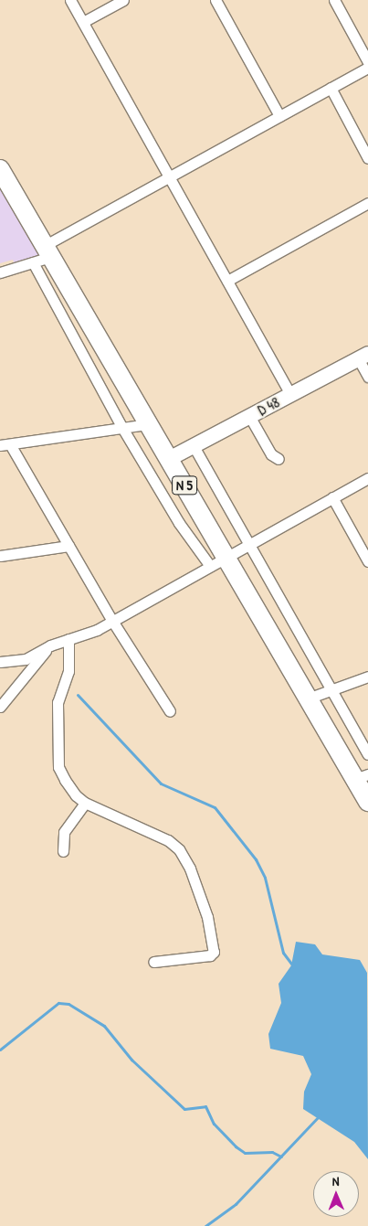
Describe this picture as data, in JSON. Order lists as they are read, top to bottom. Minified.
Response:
{"streets":{"highway":["N 5"],"street":["D 48"]},"crossings":[["D 48","N 5"]],"north":"top"}
